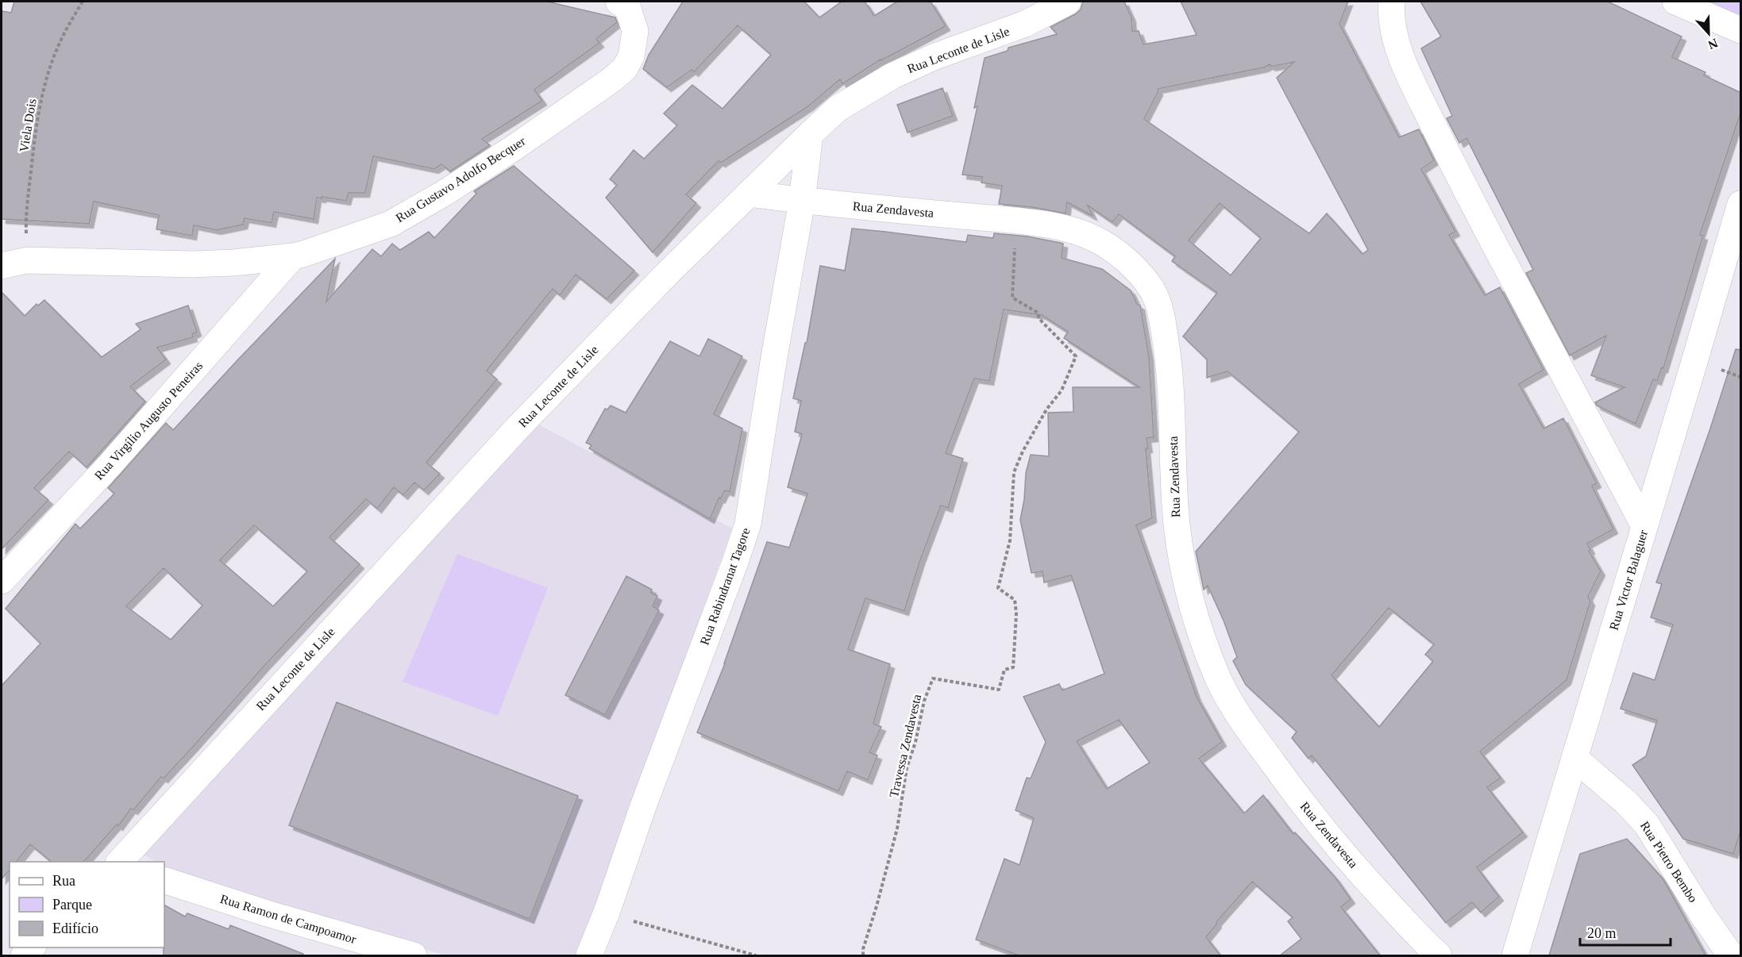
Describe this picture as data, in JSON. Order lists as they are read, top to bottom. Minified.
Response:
{"streets":{"street":["Rua Leconte de Lisle","Rua Gustavo Adolfo Becquer","Rua Zendavesta","Rua Virgílio Augusto Peneiras","Rua Victor Balaguer","Rua Rabindranat Tagore","Rua Pietro Bembo","Rua Ramon de Campoamor"],"path":["Viela Dois","Travessa Zendavesta"]},"crossings":[["Rua Leconte de Lisle","Rua Zendavesta"],["Viela Dois","Rua Gustavo Adolfo Becquer"],["Rua Gustavo Adolfo Becquer","Rua Virgílio Augusto Peneiras"],["Rua Zendavesta","Rua Rabindranat Tagore"],["Rua Zendavesta","Travessa Zendavesta"],["Rua Victor Balaguer","Rua Pietro Bembo"]],"legend":["Rua","Parque","Edifício"],"scale_bar":"20 m","north":"bottom"}
